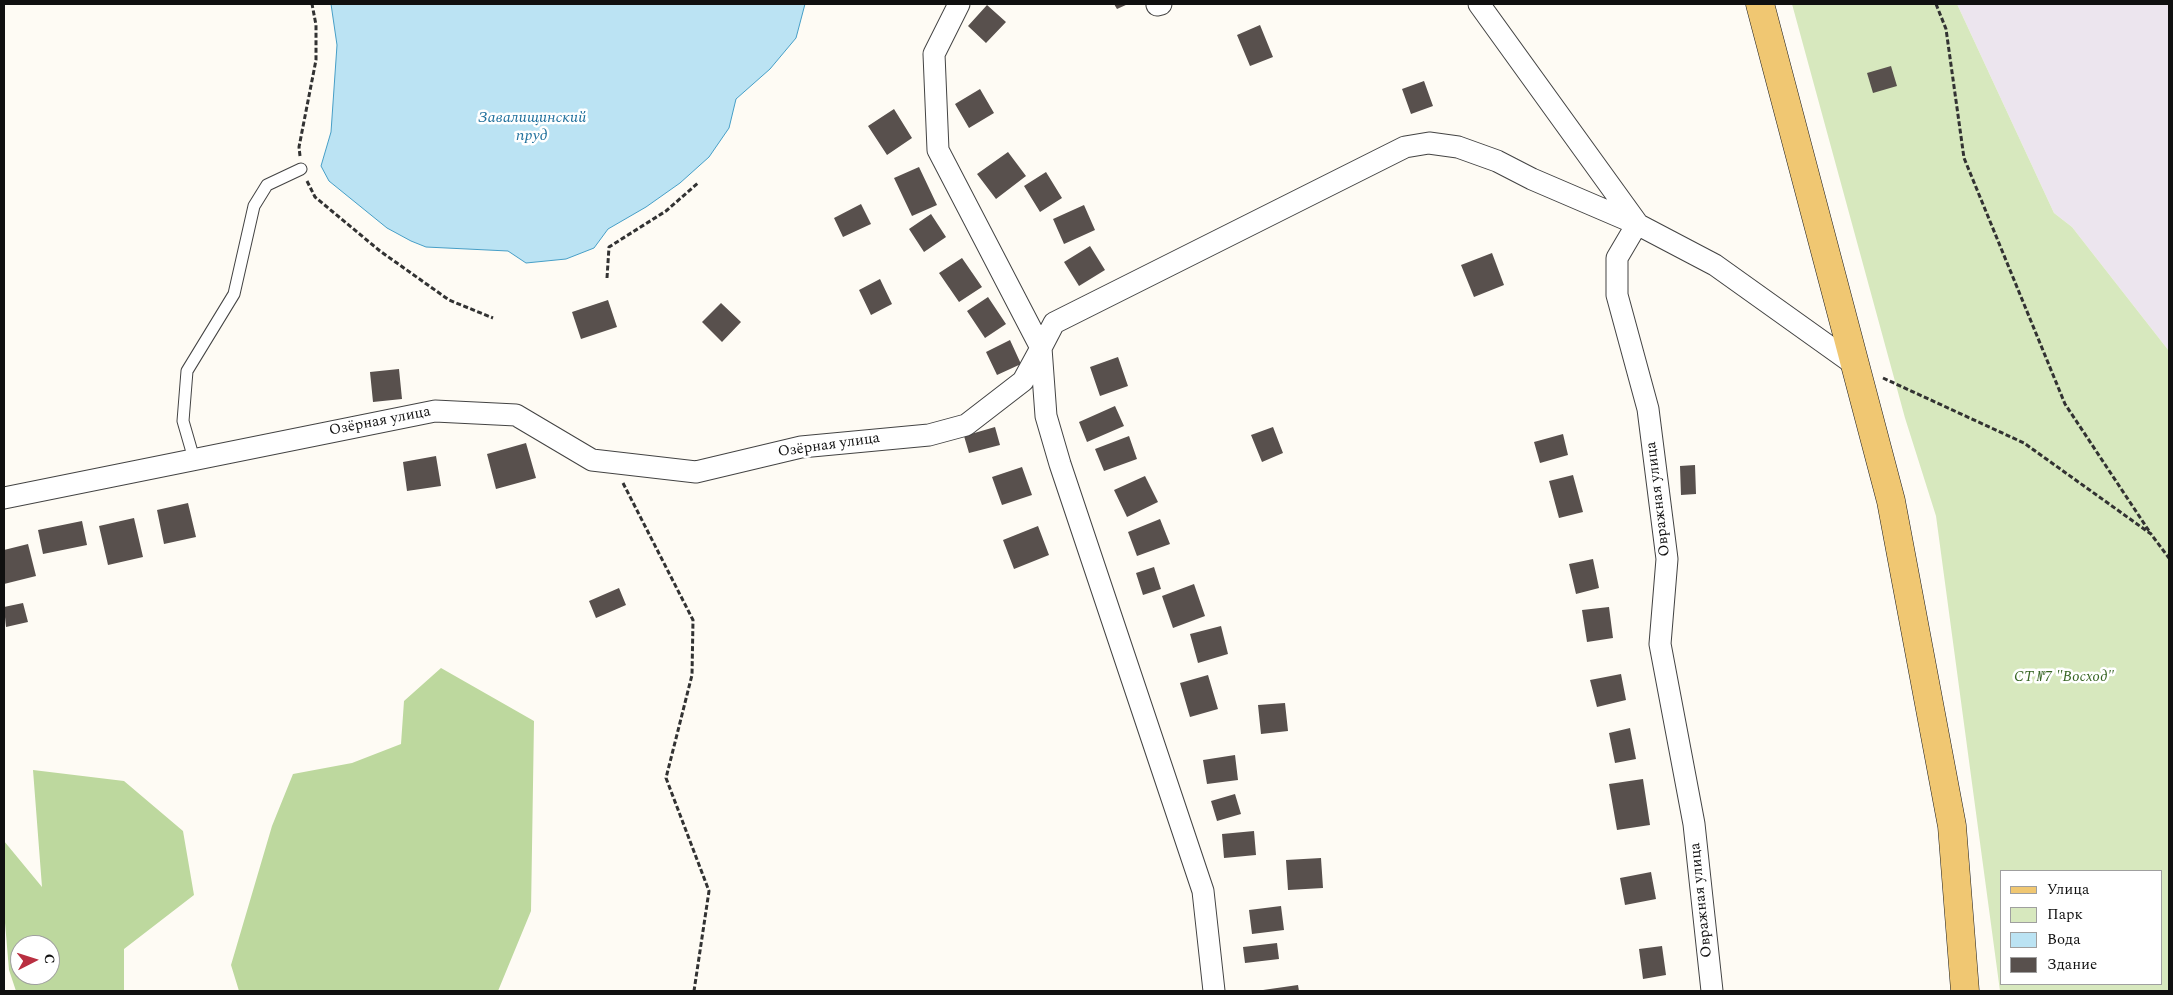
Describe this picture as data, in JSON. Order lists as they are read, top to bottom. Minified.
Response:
{"streets":{"street":["Озёрная улица","Овражная улица"]},"crossings":[["Озёрная улица","Овражная улица"]],"water":["Завалищинский пруд"],"parks":["СТ №7 \"Восход\""],"legend":["Улица","Парк","Вода","Здание"],"north":"right"}
